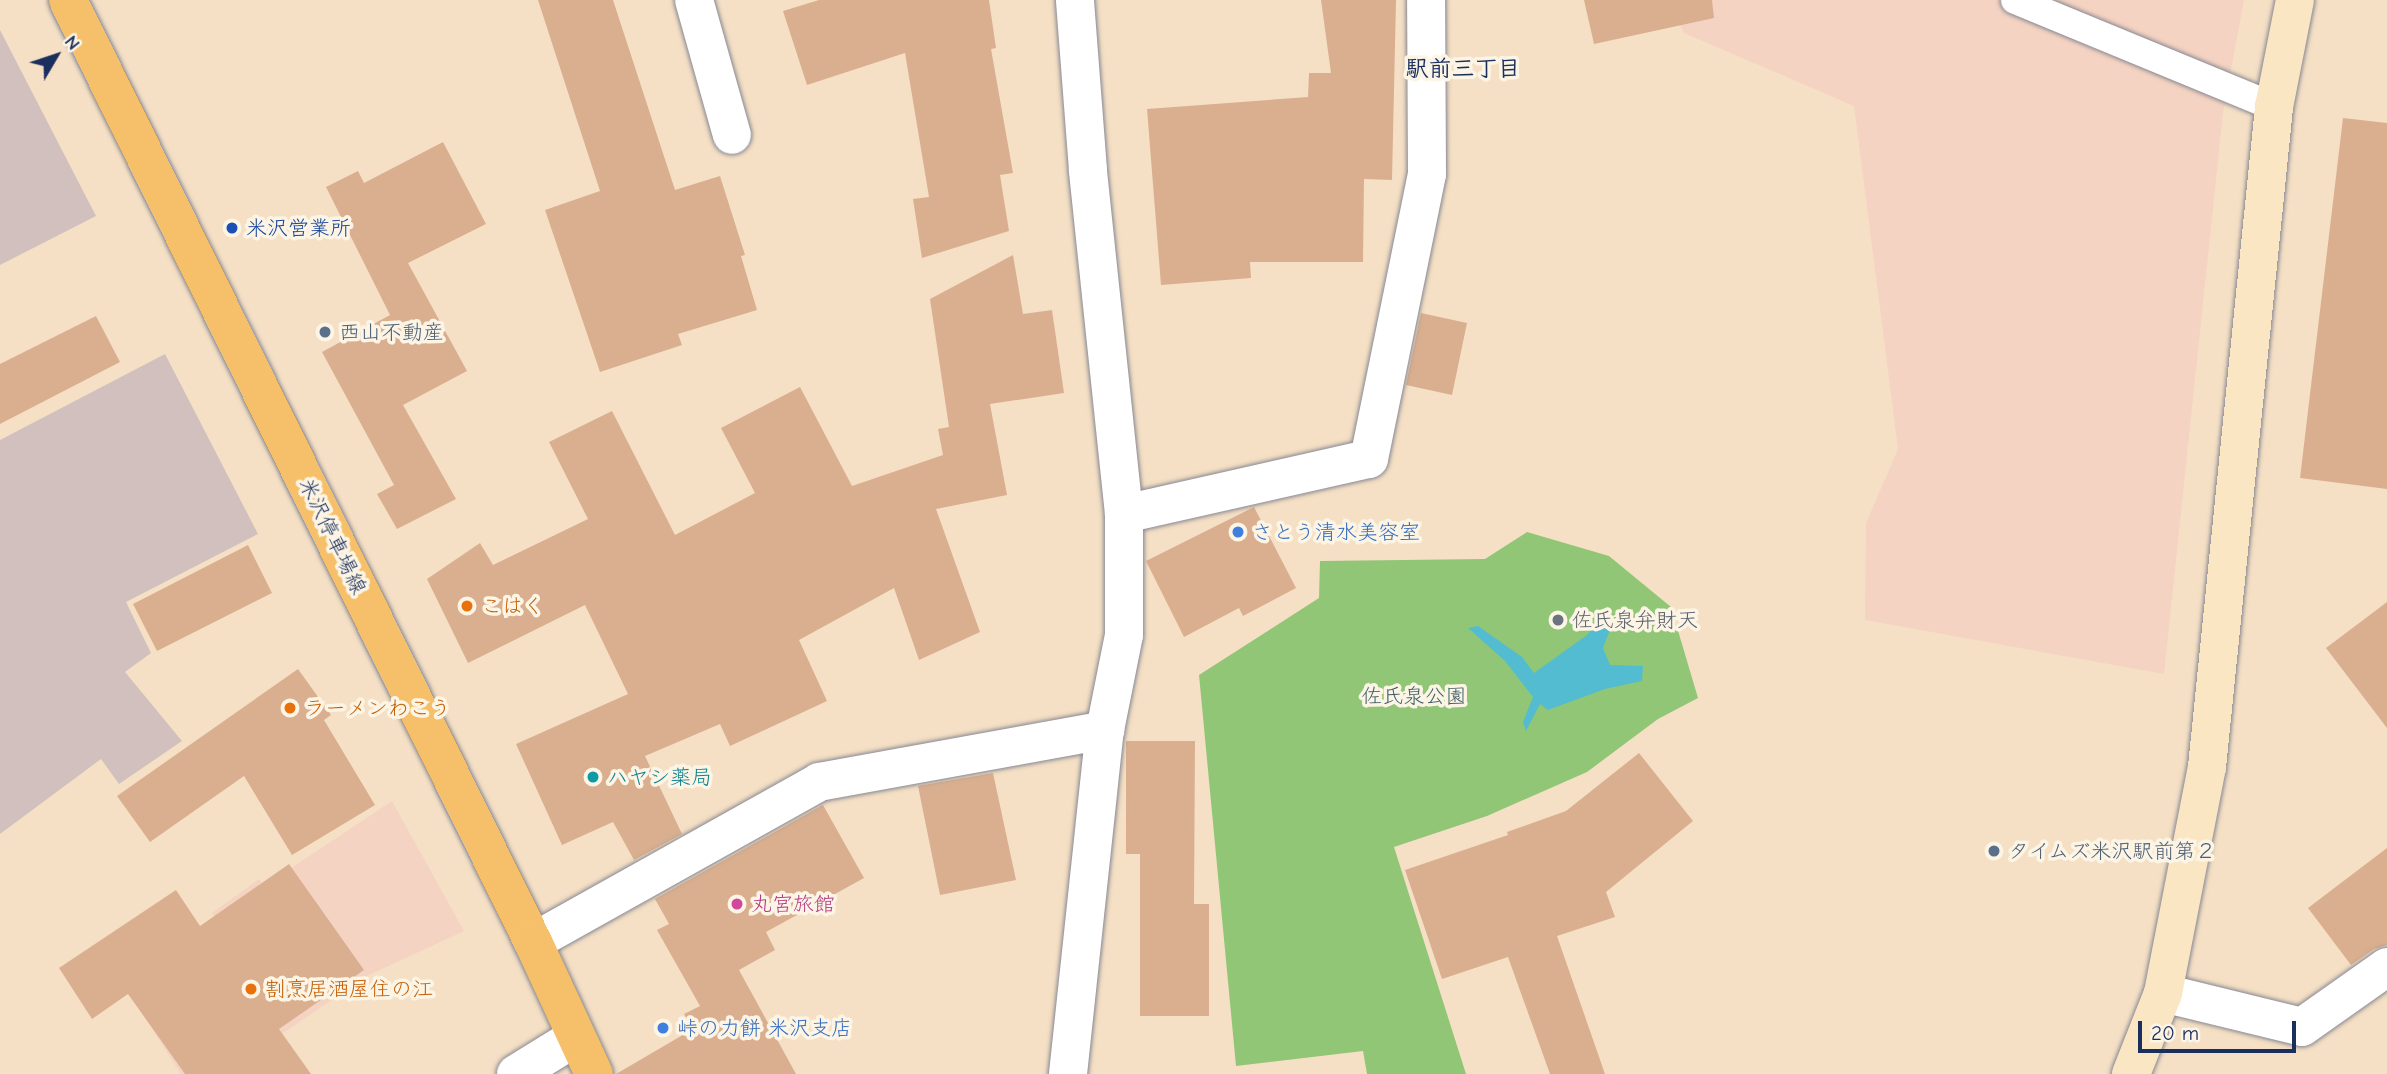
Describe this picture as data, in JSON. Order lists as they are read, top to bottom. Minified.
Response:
{"streets":{"main road":["米沢停車場線"]},"districts":["駅前三丁目"],"parks":["佐氏泉公園"],"places":["米沢営業所","西山不動産","さとう清水美容室","こはく","佐氏泉弁財天","ラーメンわこう","ハヤシ薬局","タイムズ米沢駅前第２","丸宮旅館","割烹居酒屋住の江","峠の力餅 米沢支店"],"scale_bar":"20 m","north":"top right"}
